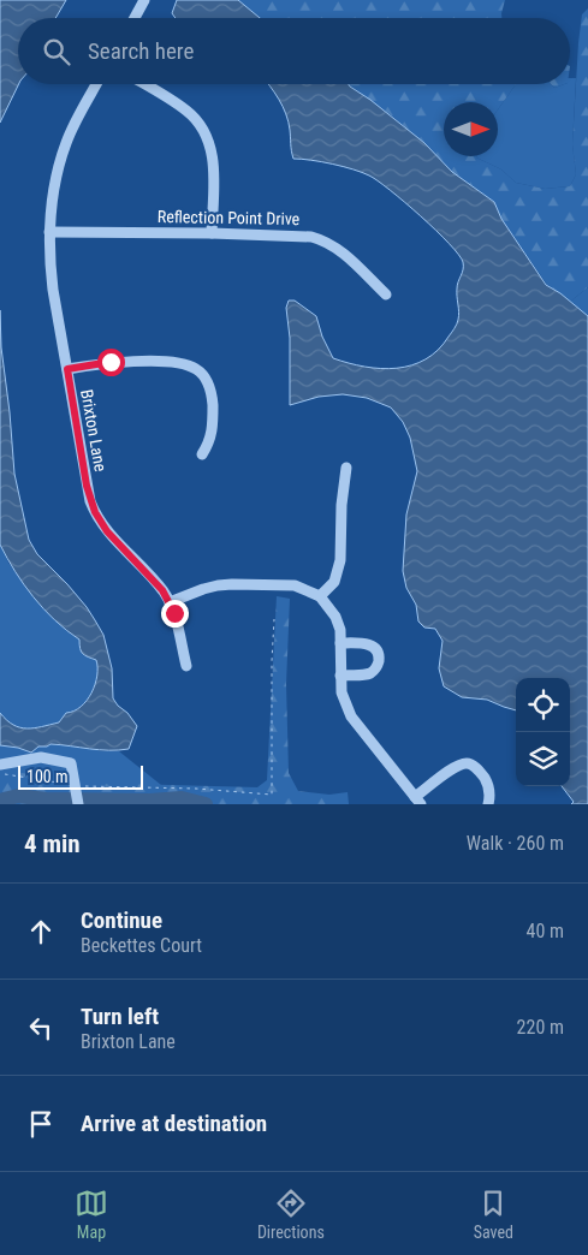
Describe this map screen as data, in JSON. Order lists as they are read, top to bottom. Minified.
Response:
{"streets":{"street":["Reflection Point Drive","Brixton Lane"]},"crossings":[["Reflection Point Drive","Brixton Lane"]],"scale_bar":"100 m","north":"right","page":{"search":"Search here","scale":"100 m","heading":["4 min","Walk · 260 m"],"list":[["Continue","Beckettes Court","40 m"],["Turn left","Brixton Lane","220 m"],"Arrive at destination"],"nav":["Map","Directions","Saved"]}}
